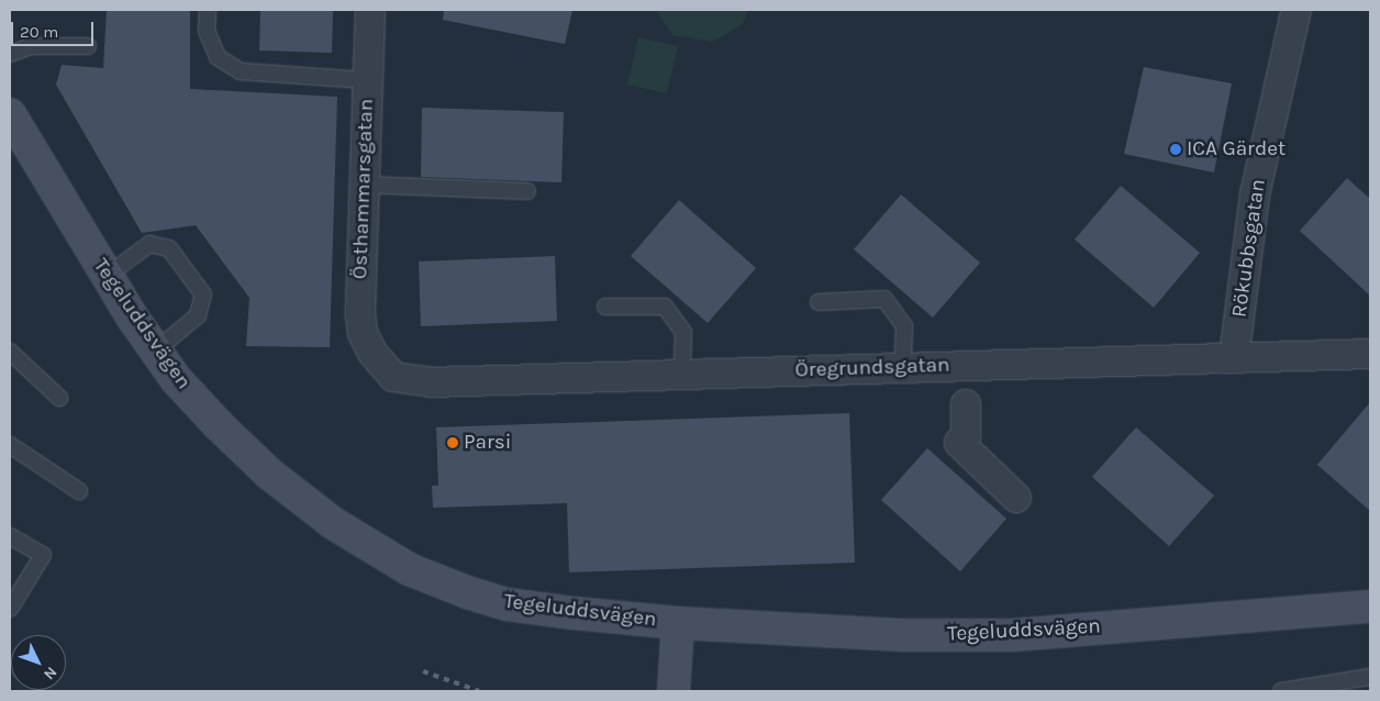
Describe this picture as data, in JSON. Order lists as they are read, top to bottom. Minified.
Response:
{"streets":{"main road":["Tegeluddsvägen"],"street":["Östhammarsgatan","Rökubbsgatan","Öregrundsgatan"]},"crossings":[["Östhammarsgatan","Öregrundsgatan"],["Rökubbsgatan","Öregrundsgatan"]],"places":["ICA Gärdet","Parsi"],"scale_bar":"20 m","north":"bottom right"}
